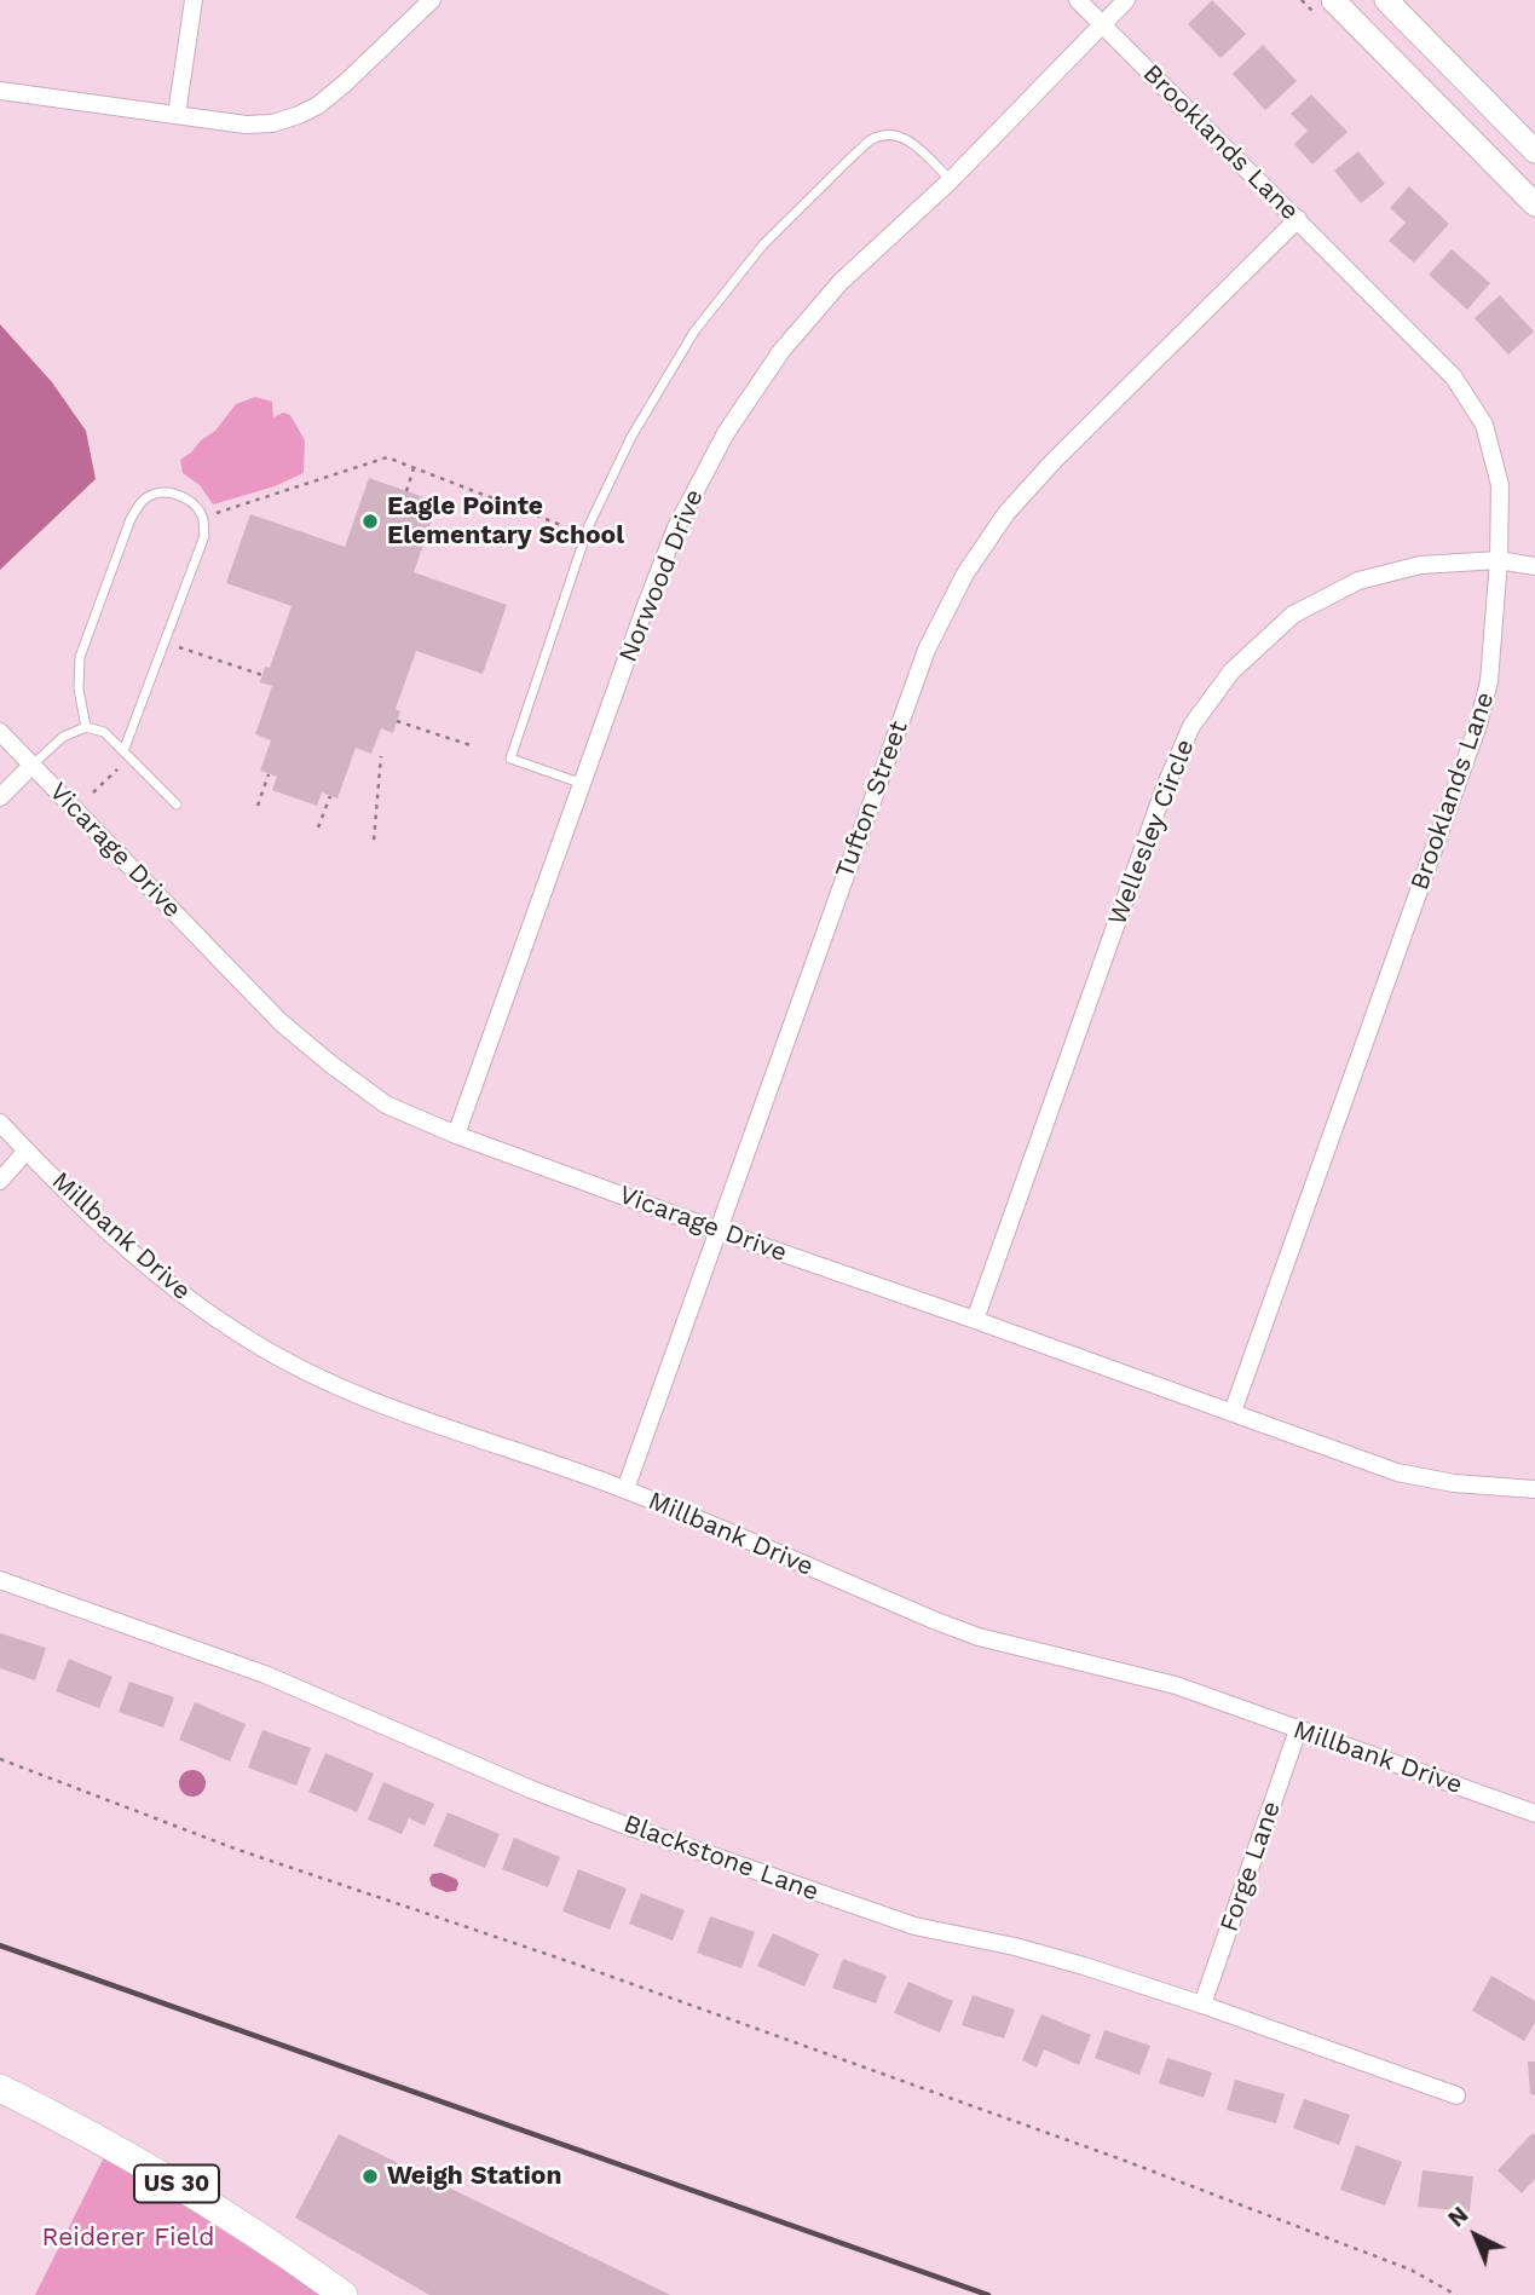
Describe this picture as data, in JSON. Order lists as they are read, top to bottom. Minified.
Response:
{"streets":{"main road":["US 30"],"street":["Brooklands Lane","Norwood Drive","Tufton Street","Wellesley Circle","Vicarage Drive","Millbank Drive","Blackstone Lane","Forge Lane"]},"crossings":[["Brooklands Lane","Norwood Drive"],["Brooklands Lane","Tufton Street"],["Brooklands Lane","Wellesley Circle"],["Brooklands Lane","Vicarage Drive"],["Norwood Drive","Vicarage Drive"],["Tufton Street","Vicarage Drive"],["Tufton Street","Millbank Drive"],["Wellesley Circle","Vicarage Drive"],["Millbank Drive","Forge Lane"],["Blackstone Lane","Forge Lane"]],"parks":["Reiderer Field"],"places":["Eagle Pointe Elementary School","Weigh Station"],"north":"top left"}
